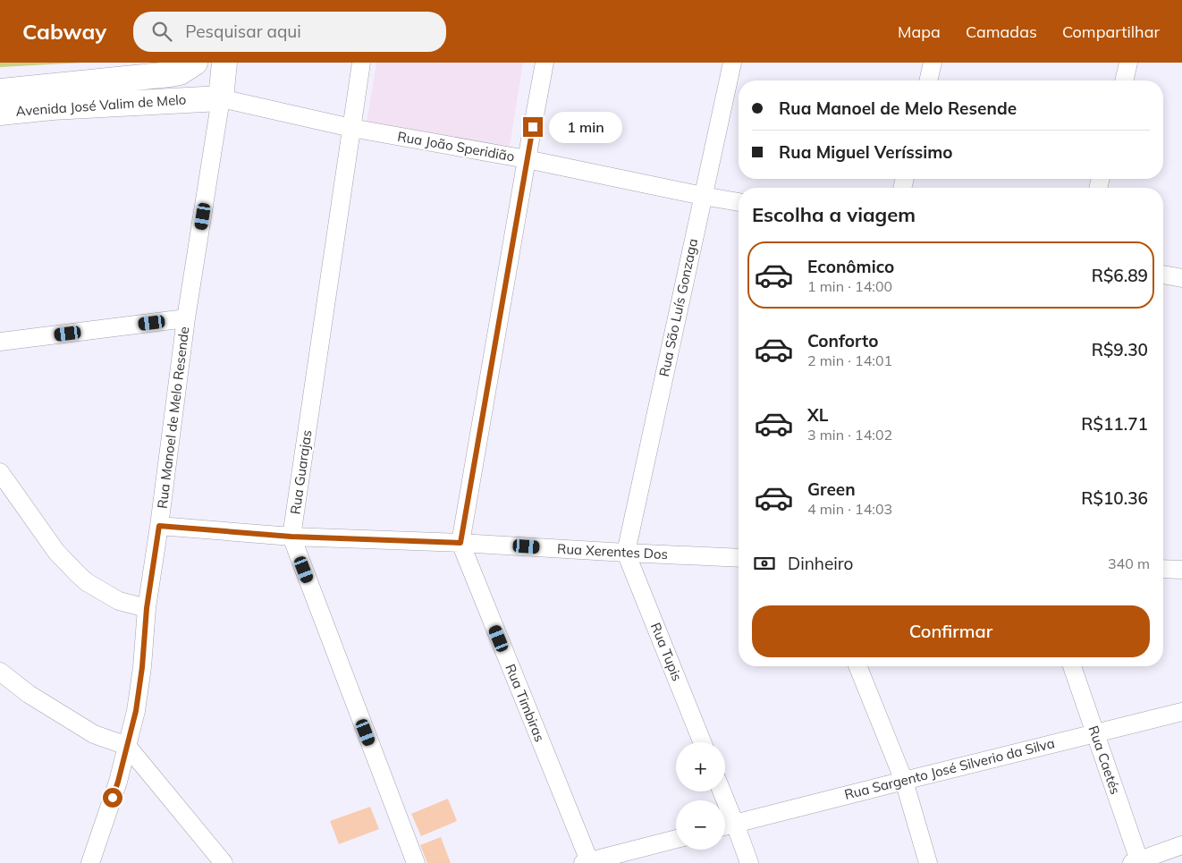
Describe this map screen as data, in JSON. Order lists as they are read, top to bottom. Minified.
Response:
{"streets":{"street":["Avenida José Valim de Melo","Rua João Speridião","Rua São Luís Gonzaga","Rua Manoel de Melo Resende","Rua Guarajas","Rua Xerentes Dos","Rua Tupis","Rua Timbiras","Rua Caetés","Rua Sargento José Silverio da Silva"]},"crossings":[["Avenida José Valim de Melo","Rua João Speridião"],["Avenida José Valim de Melo","Rua Manoel de Melo Resende"],["Rua João Speridião","Rua São Luís Gonzaga"],["Rua João Speridião","Rua Manoel de Melo Resende"],["Rua João Speridião","Rua Guarajas"],["Rua São Luís Gonzaga","Rua Xerentes Dos"],["Rua São Luís Gonzaga","Rua Tupis"],["Rua Manoel de Melo Resende","Rua Xerentes Dos"],["Rua Guarajas","Rua Xerentes Dos"],["Rua Xerentes Dos","Rua Tupis"],["Rua Xerentes Dos","Rua Timbiras"],["Rua Caetés","Rua Sargento José Silverio da Silva"]],"page":{"header":"Cabway","search":"Pesquisar aqui","nav":["Mapa","Camadas","Compartilhar"],"banner":["Rua Manoel de Melo Resende","Rua Miguel Veríssimo"],"bubble":"1 min","heading":"Escolha a viagem","list":[{"name":"Econômico","note":"1 min · 14:00","value":"R$6.89"},{"name":"Conforto","note":"2 min · 14:01","value":"R$9.30"},{"name":"XL","note":"3 min · 14:02","value":"R$11.71"},{"name":"Green","note":"4 min · 14:03","value":"R$10.36"}],"pay":["Dinheiro","340 m"],"buttons":"Confirmar","map_buttons":["+","−"]}}
